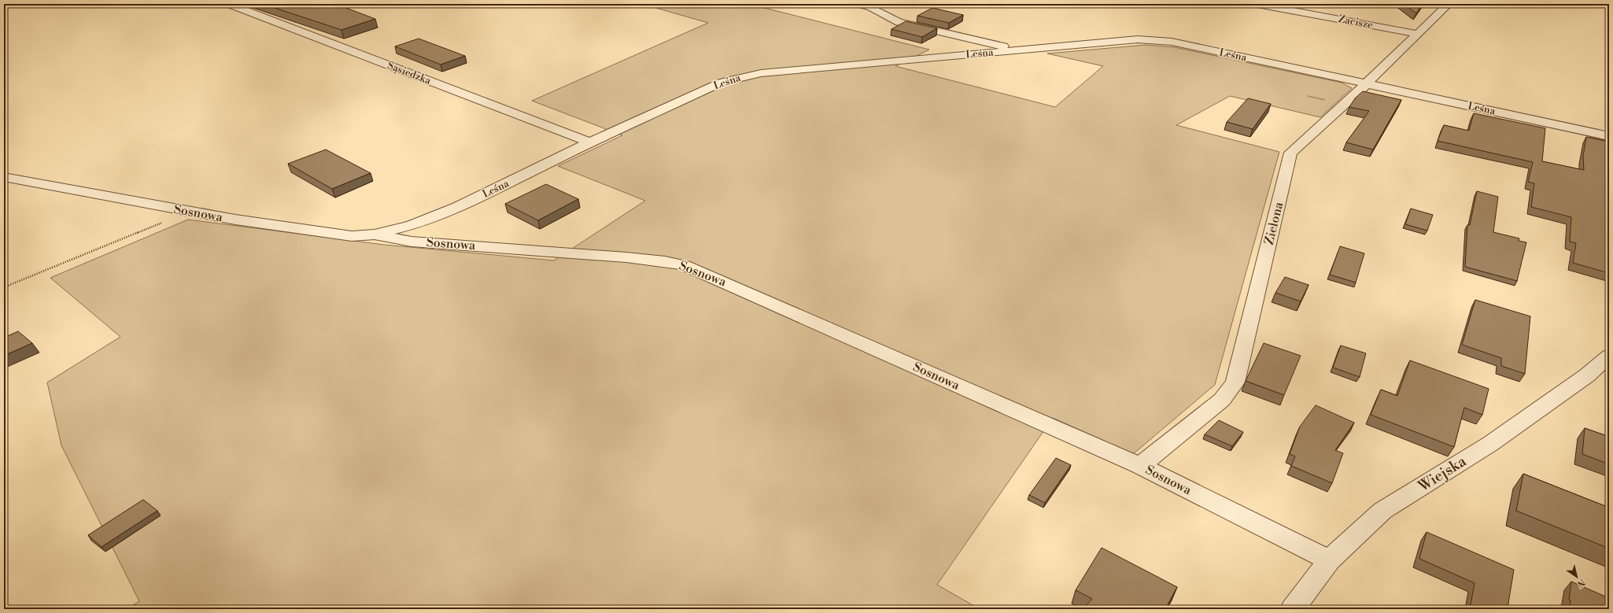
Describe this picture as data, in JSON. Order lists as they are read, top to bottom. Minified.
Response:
{"streets":{"street":["Zacisze","Leśna","Sąsiedzka","Sosnowa","Zielona","Wiejska"]},"crossings":[["Zacisze","Zielona"],["Leśna","Sąsiedzka"],["Leśna","Sosnowa"],["Leśna","Zielona"],["Sosnowa","Zielona"],["Sosnowa","Wiejska"]],"north":"bottom right"}
